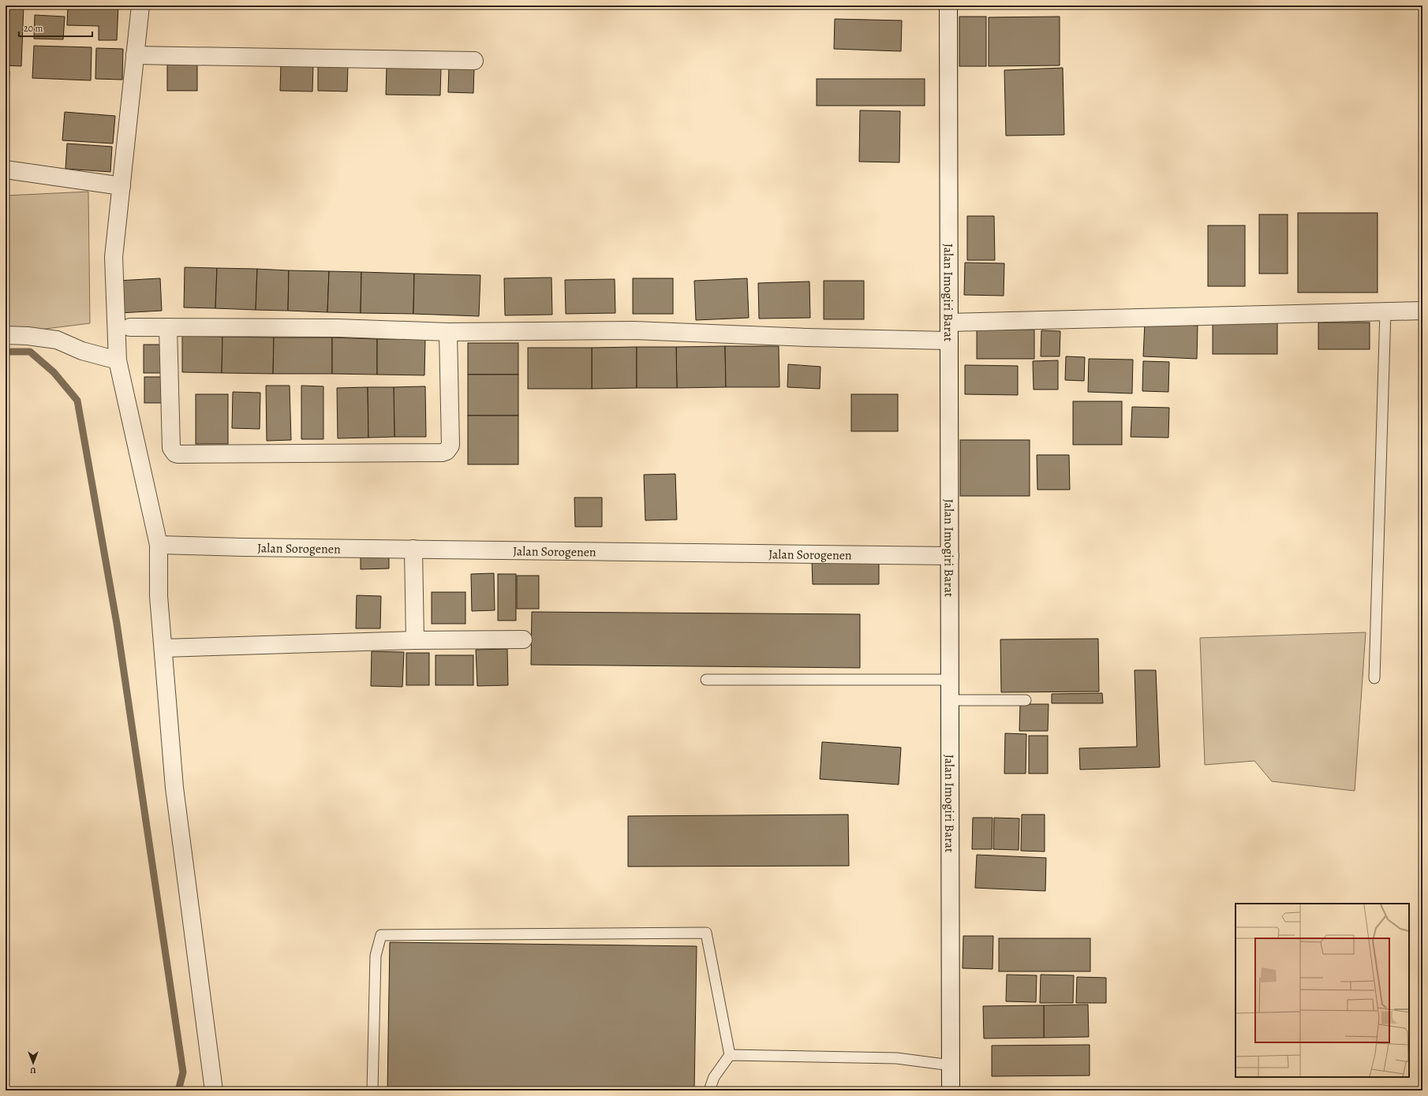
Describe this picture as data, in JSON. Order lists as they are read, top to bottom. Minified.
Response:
{"streets":{"street":["Jalan Imogiri Barat","Jalan Sorogenen"]},"crossings":[["Jalan Imogiri Barat","Jalan Sorogenen"]],"scale_bar":"20 m","north":"bottom"}
